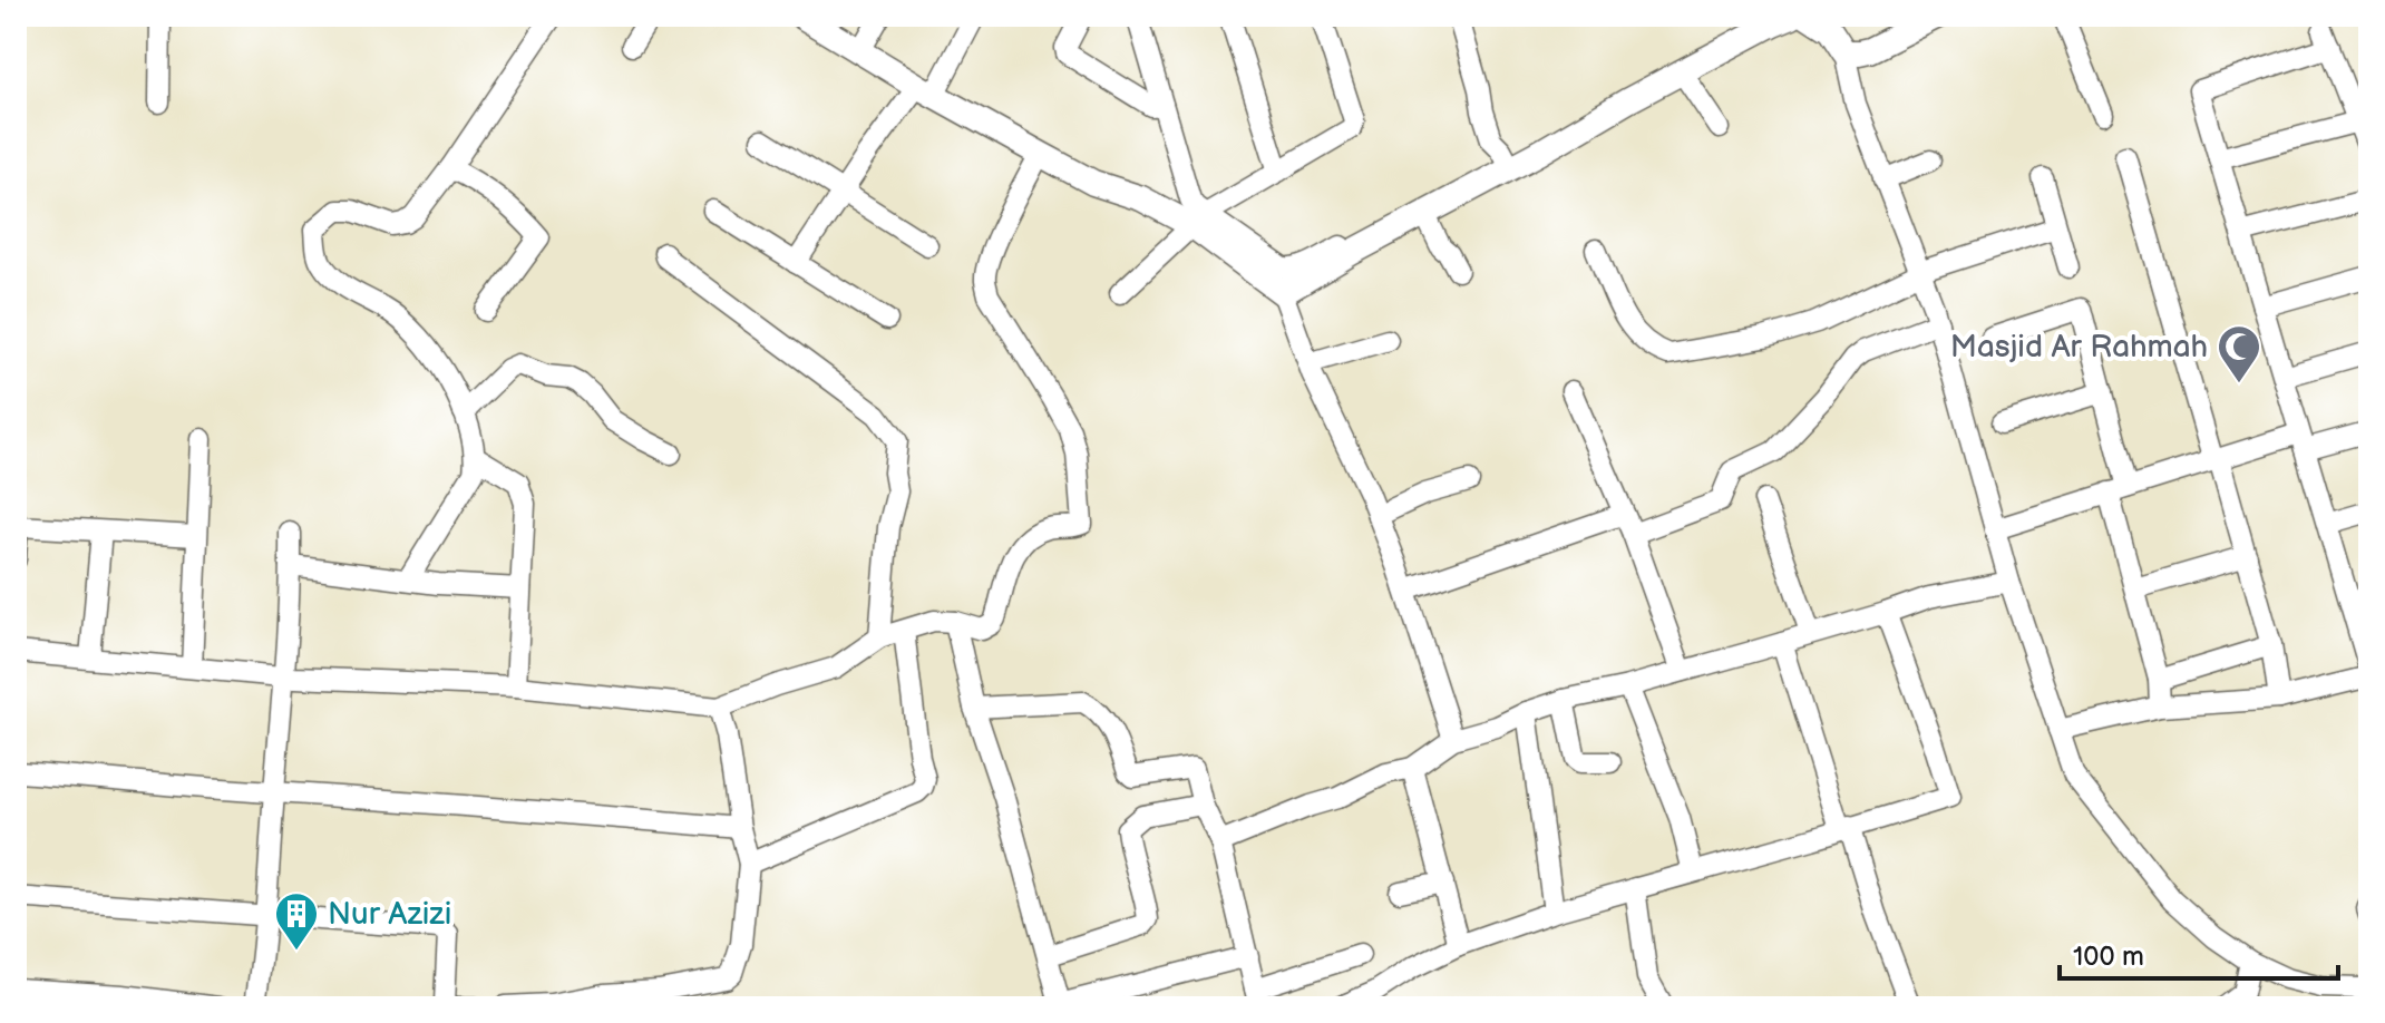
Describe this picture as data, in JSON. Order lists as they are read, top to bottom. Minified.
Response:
{"places":{"mosque":["Masjid Ar Rahmah"],"building":["Nur Azizi"]},"scale_bar":"100 m"}
